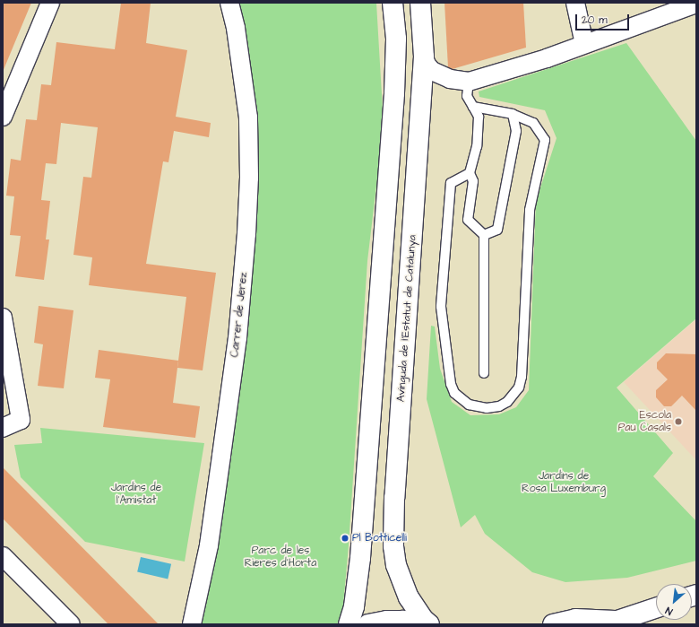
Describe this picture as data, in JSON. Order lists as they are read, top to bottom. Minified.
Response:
{"streets":{"main road":["Avinguda de l'Estatut de Catalunya"],"street":["Carrer de Jerez"]},"parks":["Jardins de Rosa Luxemburg","Jardins de l'Amistat","Parc de les Rieres d'Horta"],"places":["Escola Pau Casals","Pl Botticelli"],"scale_bar":"20 m","north":"bottom left"}
